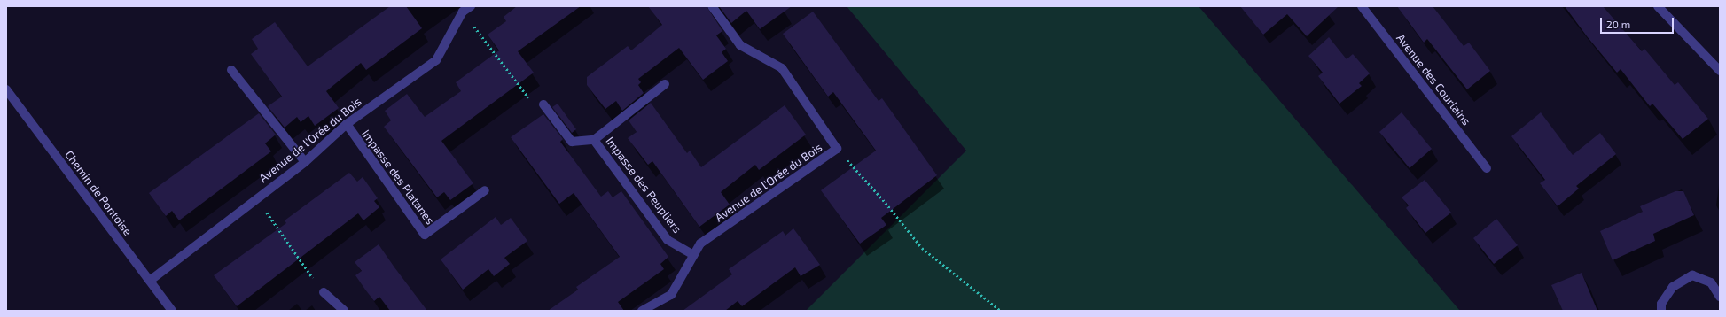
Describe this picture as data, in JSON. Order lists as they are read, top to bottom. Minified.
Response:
{"streets":{"street":["Avenue des Courlains","Avenue de l'Orée du Bois","Impasse des Platanes","Impasse des Peupliers","Chemin de Pontoise"]},"crossings":[["Avenue de l'Orée du Bois","Impasse des Platanes"],["Avenue de l'Orée du Bois","Impasse des Peupliers"],["Avenue de l'Orée du Bois","Chemin de Pontoise"]],"scale_bar":"20 m"}
